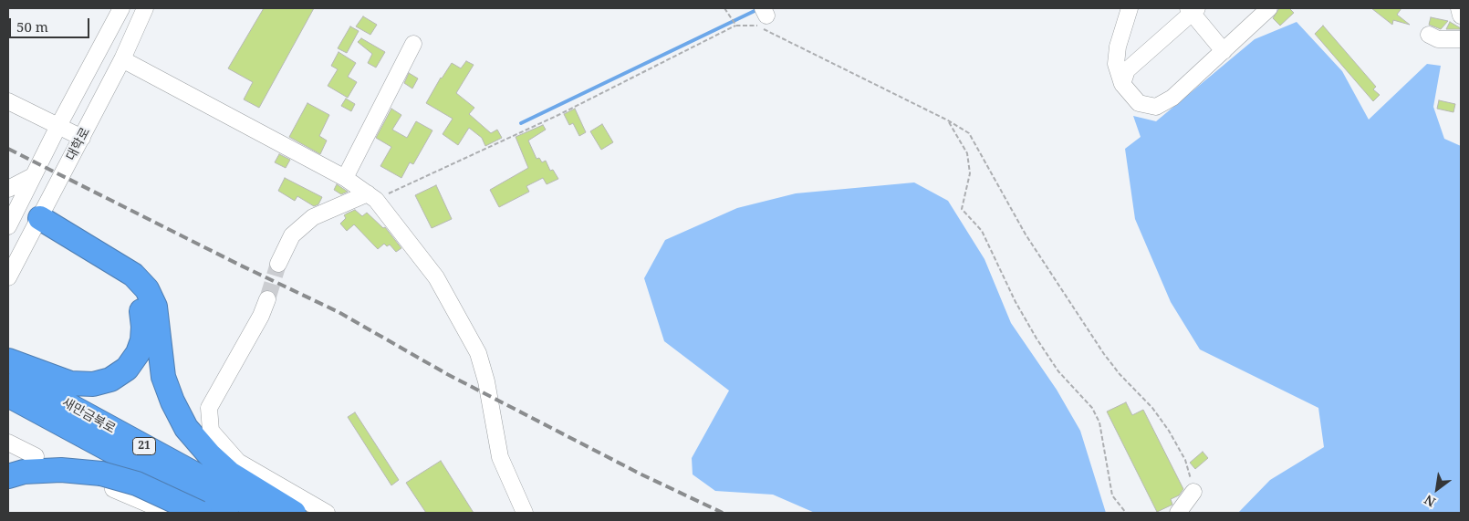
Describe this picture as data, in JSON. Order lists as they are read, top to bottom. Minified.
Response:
{"streets":{"highway":["새만금북로","21"],"street":["대학로"]},"scale_bar":"50 m","north":"bottom left"}
